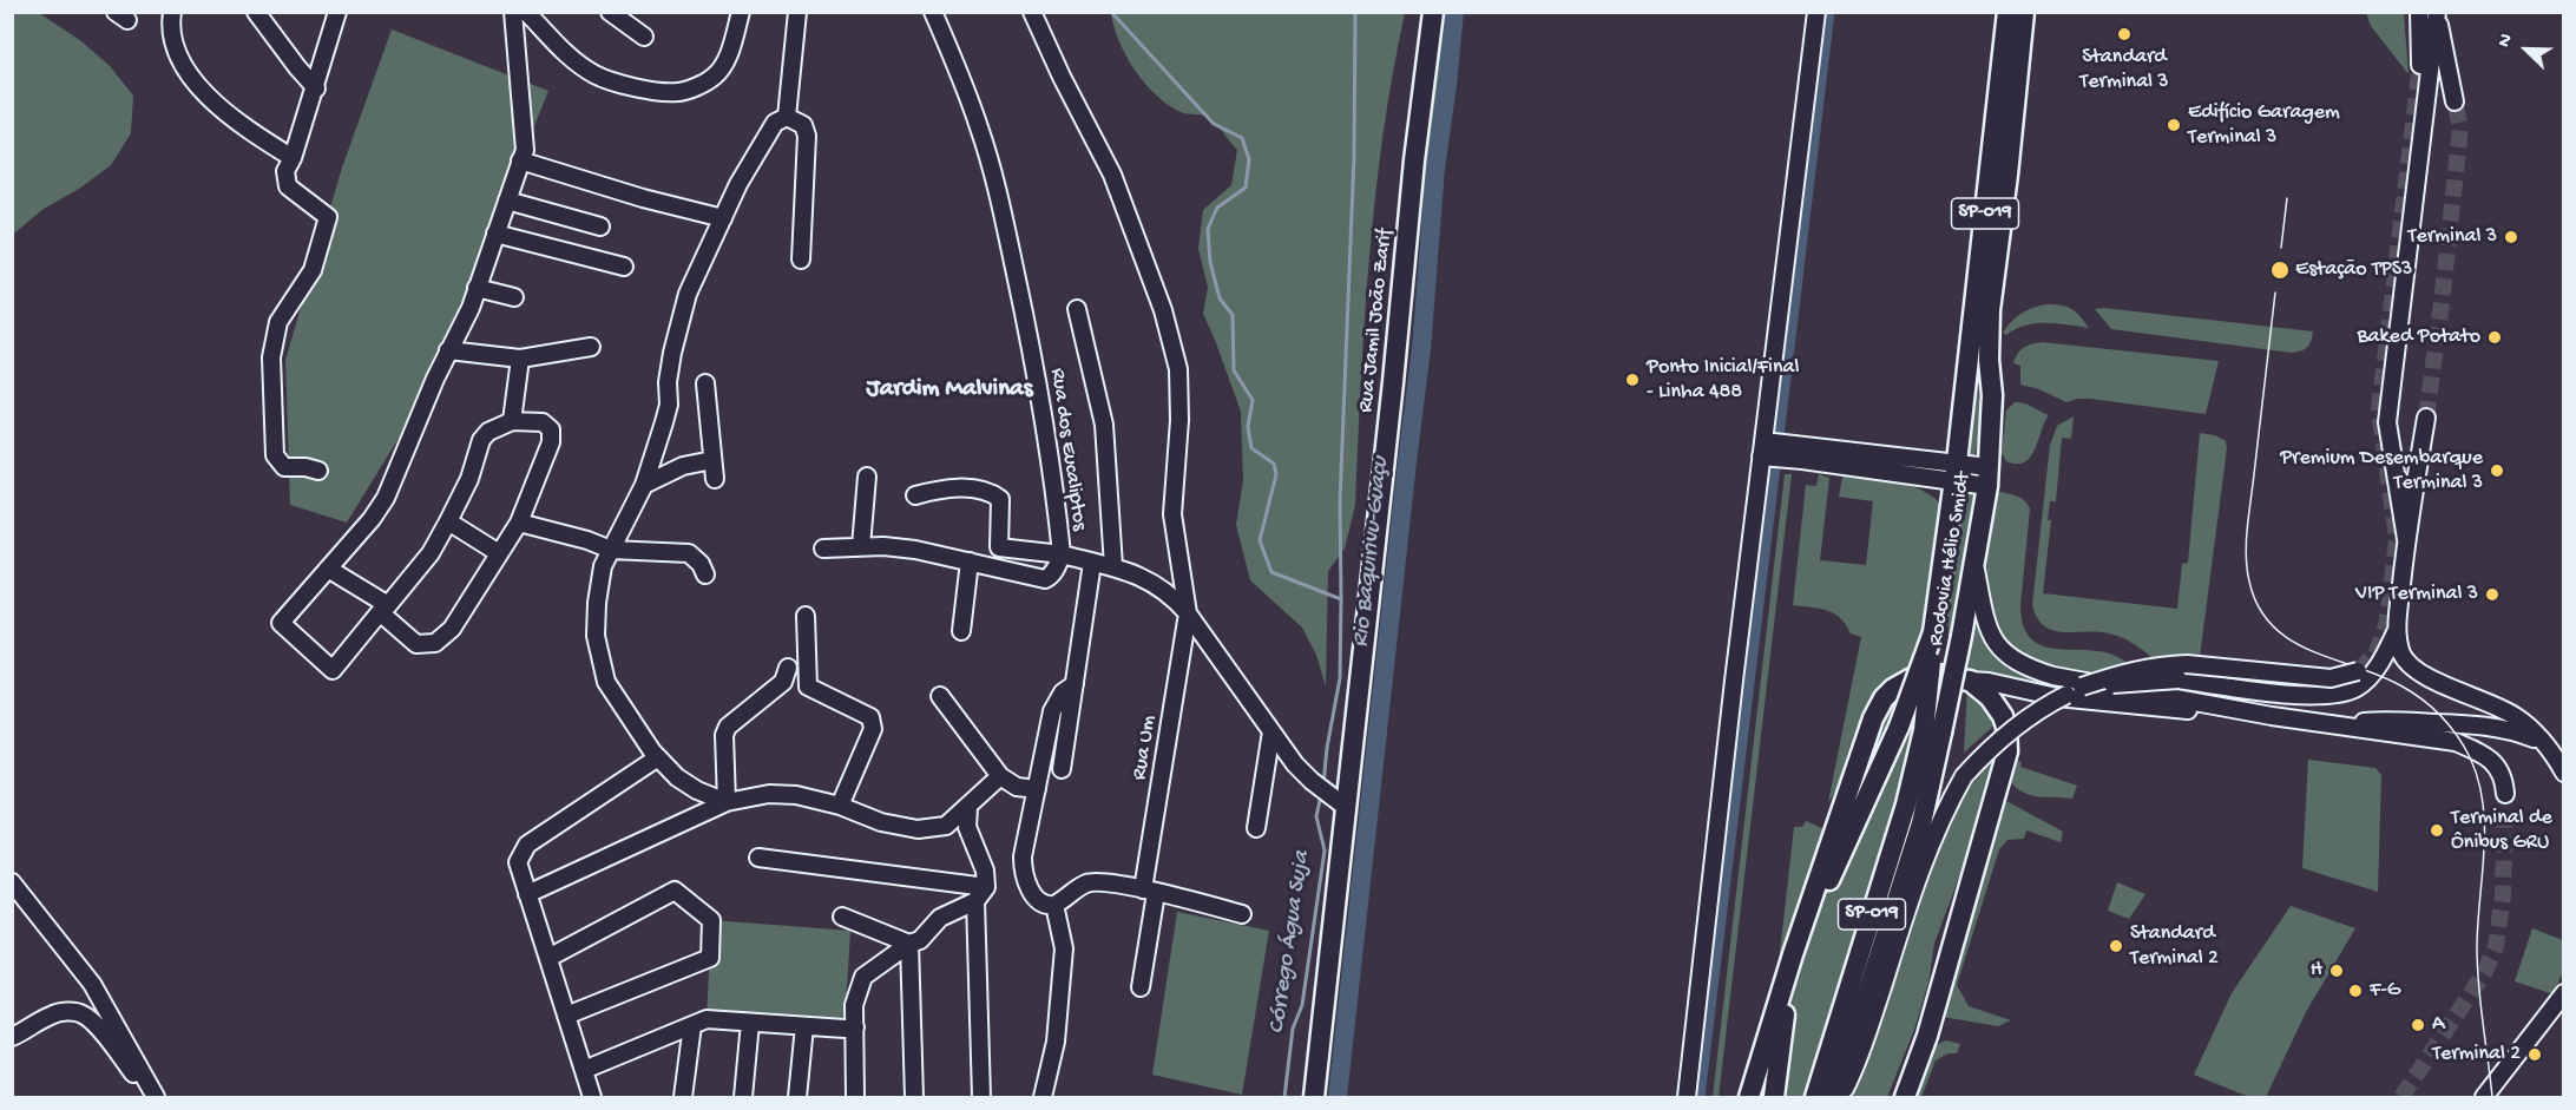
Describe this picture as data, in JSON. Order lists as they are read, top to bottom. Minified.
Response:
{"streets":{"main road":["SP-019","Rua Jamil João Zarif","Rodovia Hélio Smidt"],"street":["Rua dos Eucaliptos","Rua Um"]},"crossings":[["Rua Jamil João Zarif","Rua dos Eucaliptos"],["Rua dos Eucaliptos","Rua Um"]],"districts":["Jardim Malvinas"],"water":["Rio Baquirivu-Guaçu","Córrego Água Suja"],"places":["Standard Terminal 3","Edifício Garagem Terminal 3","Terminal 3","Estação TPS3","Baked Potato","Ponto Inicial/Final - Linha 488","Premium Desembarque Terminal 3","VIP Terminal 3","Terminal de Ônibus GRU","Standard Terminal 2","H","F-G","A","Terminal 2"],"north":"top left"}
